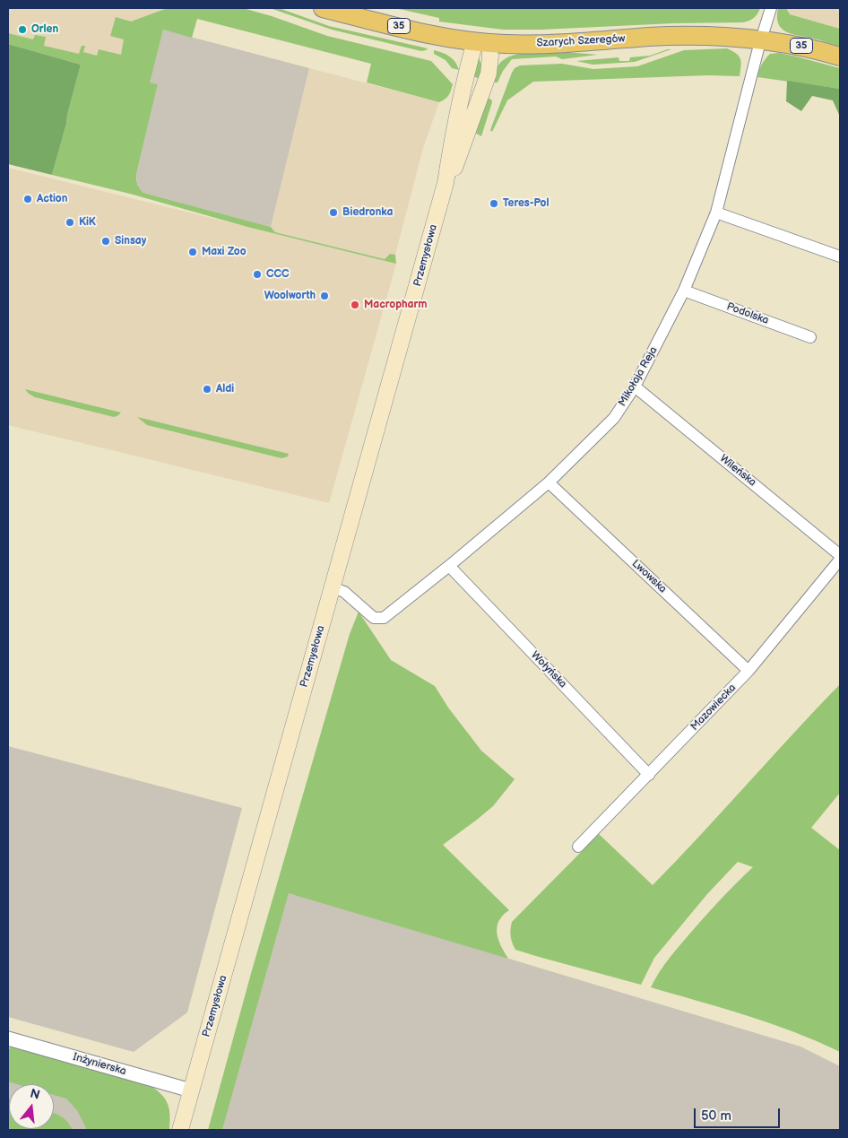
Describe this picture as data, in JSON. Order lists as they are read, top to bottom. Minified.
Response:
{"streets":{"main road":["35","Szarych Szeregów","Przemysłowa"],"street":["Podolska","Mikołaja Reja","Wileńska","Lwowska","Wołyńska","Mazowiecka","Inżynierska"]},"crossings":[["Szarych Szeregów","Przemysłowa"],["Szarych Szeregów","Mikołaja Reja"],["Przemysłowa","Mikołaja Reja"],["Przemysłowa","Inżynierska"],["Podolska","Mikołaja Reja"],["Mikołaja Reja","Wileńska"],["Mikołaja Reja","Lwowska"],["Mikołaja Reja","Wołyńska"],["Lwowska","Mazowiecka"],["Wołyńska","Mazowiecka"]],"places":["Orlen","Action","Teres-Pol","Biedronka","KiK","Sinsay","Maxi Zoo","CCC","Woolworth","Macropharm","Aldi"],"scale_bar":"50 m","north":"top"}
